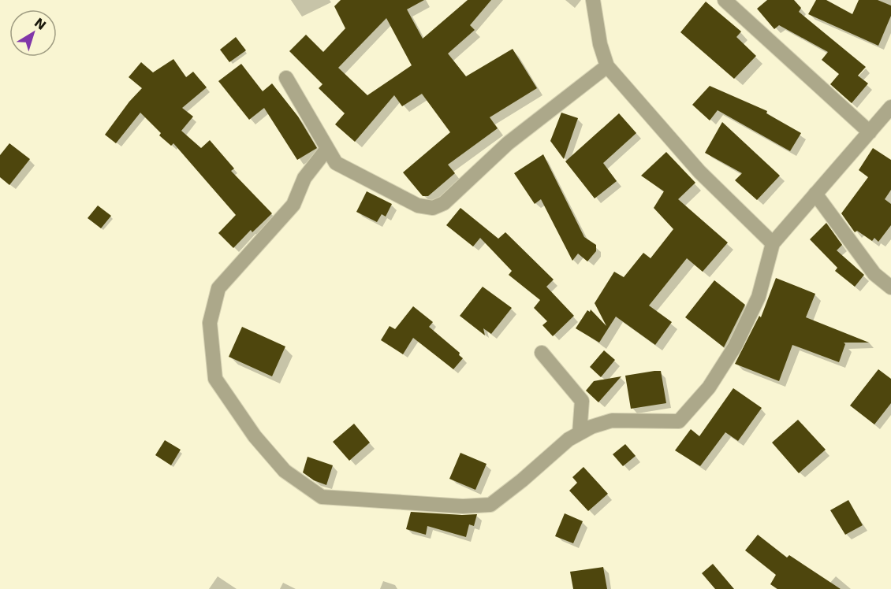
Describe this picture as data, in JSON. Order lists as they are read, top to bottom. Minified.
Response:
{"north":"top right"}
